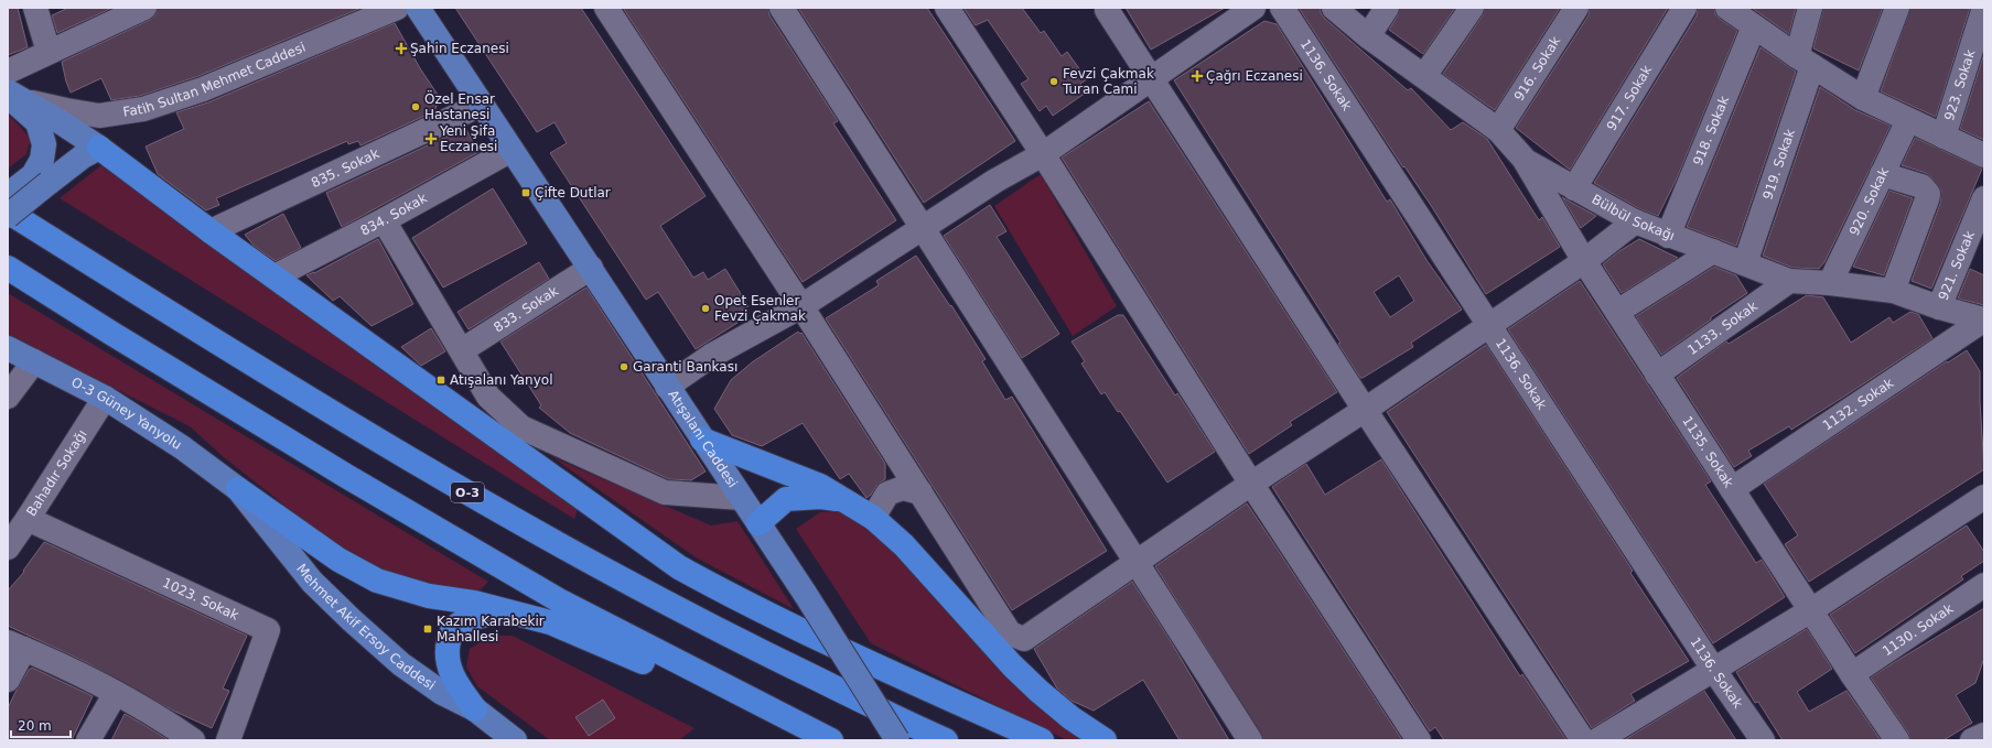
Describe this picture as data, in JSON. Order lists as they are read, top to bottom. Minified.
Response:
{"streets":{"highway":["O-3"],"main road":["O-3 Güney Yanyolu","Atışalanı Caddesi","Mehmet Akif Ersoy Caddesi"],"street":["916. Sokak","1136. Sokak","Fatih Sultan Mehmet Caddesi","923. Sokak","917. Sokak","918. Sokak","919. Sokak","835. Sokak","920. Sokak","834. Sokak","Bülbül Sokağı","921. Sokak","833. Sokak","1133. Sokak","1132. Sokak","1135. Sokak","Bahadır Sokağı","1023. Sokak","1130. Sokak"]},"crossings":[["916. Sokak","Bülbül Sokağı"],["917. Sokak","Bülbül Sokağı"],["918. Sokak","Bülbül Sokağı"],["919. Sokak","Bülbül Sokağı"],["835. Sokak","Atışalanı Caddesi"],["920. Sokak","Bülbül Sokağı"],["834. Sokak","Atışalanı Caddesi"],["Bülbül Sokağı","921. Sokak"],["Bülbül Sokağı","1133. Sokak"],["Bülbül Sokağı","1132. Sokak"],["Bülbül Sokağı","1135. Sokak"],["833. Sokak","Atışalanı Caddesi"],["1133. Sokak","1135. Sokak"],["1132. Sokak","1135. Sokak"],["O-3 Güney Yanyolu","Bahadır Sokağı"],["O-3 Güney Yanyolu","Mehmet Akif Ersoy Caddesi"],["1135. Sokak","1130. Sokak"],["Bahadır Sokağı","1023. Sokak"]],"places":{"health":["Şahin Eczanesi","Çağrı Eczanesi","Yeni Şifa Eczanesi"],"other":["Fevzi Çakmak Turan Cami","Özel Ensar Hastanesi","Opet Esenler Fevzi Çakmak","Garanti Bankası"],"transit":["Çifte Dutlar","Atışalanı Yanyol","Kazım Karabekir Mahallesi"]},"scale_bar":"20 m"}
